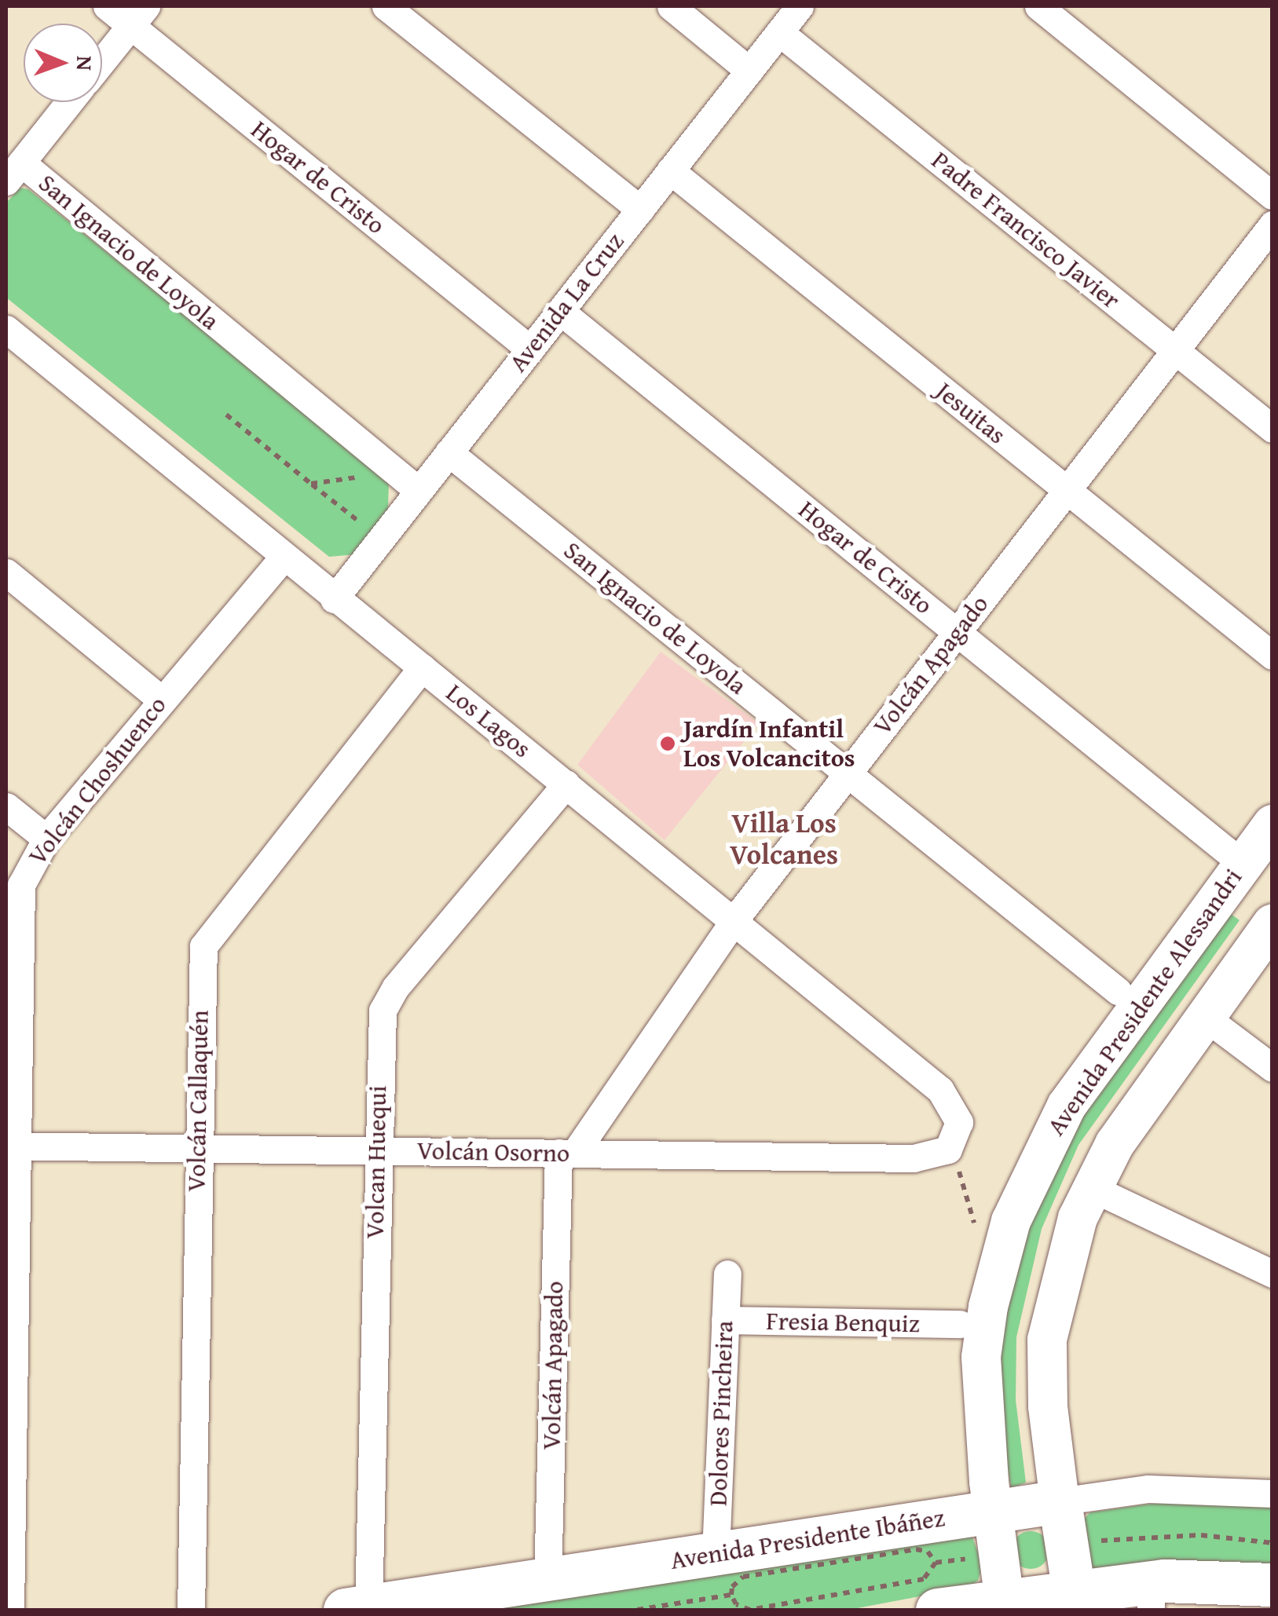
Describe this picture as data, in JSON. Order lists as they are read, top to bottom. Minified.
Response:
{"streets":{"main road":["Avenida Presidente Alessandri","Avenida Presidente Ibáñez"],"street":["Hogar de Cristo","Padre Francisco Javier","San Ignacio de Loyola","Avenida La Cruz","Jesuitas","Volcán Apagado","Los Lagos","Volcán Choshuenco","Volcán Callaquén","Volcán Osorno","Volcan Huequi","Fresia Benquiz","Dolores Pincheira"]},"crossings":[["Hogar de Cristo","Avenida La Cruz"],["Hogar de Cristo","Volcán Apagado"],["Hogar de Cristo","Avenida Presidente Alessandri"],["Padre Francisco Javier","Avenida La Cruz"],["Padre Francisco Javier","Volcán Apagado"],["San Ignacio de Loyola","Avenida La Cruz"],["San Ignacio de Loyola","Volcán Apagado"],["Avenida La Cruz","Jesuitas"],["Avenida La Cruz","Los Lagos"],["Jesuitas","Volcán Apagado"],["Volcán Apagado","Los Lagos"],["Volcán Apagado","Volcán Osorno"],["Volcán Apagado","Avenida Presidente Ibáñez"],["Los Lagos","Volcán Choshuenco"],["Los Lagos","Volcán Callaquén"],["Los Lagos","Volcán Osorno"],["Los Lagos","Volcan Huequi"],["Volcán Choshuenco","Volcán Osorno"],["Avenida Presidente Alessandri","Avenida Presidente Ibáñez"],["Volcán Callaquén","Volcán Osorno"],["Volcán Osorno","Volcan Huequi"],["Volcan Huequi","Avenida Presidente Ibáñez"],["Fresia Benquiz","Dolores Pincheira"],["Dolores Pincheira","Avenida Presidente Ibáñez"]],"districts":["Villa Los Volcanes"],"places":["Jardín Infantil Los Volcancitos"],"north":"right"}
